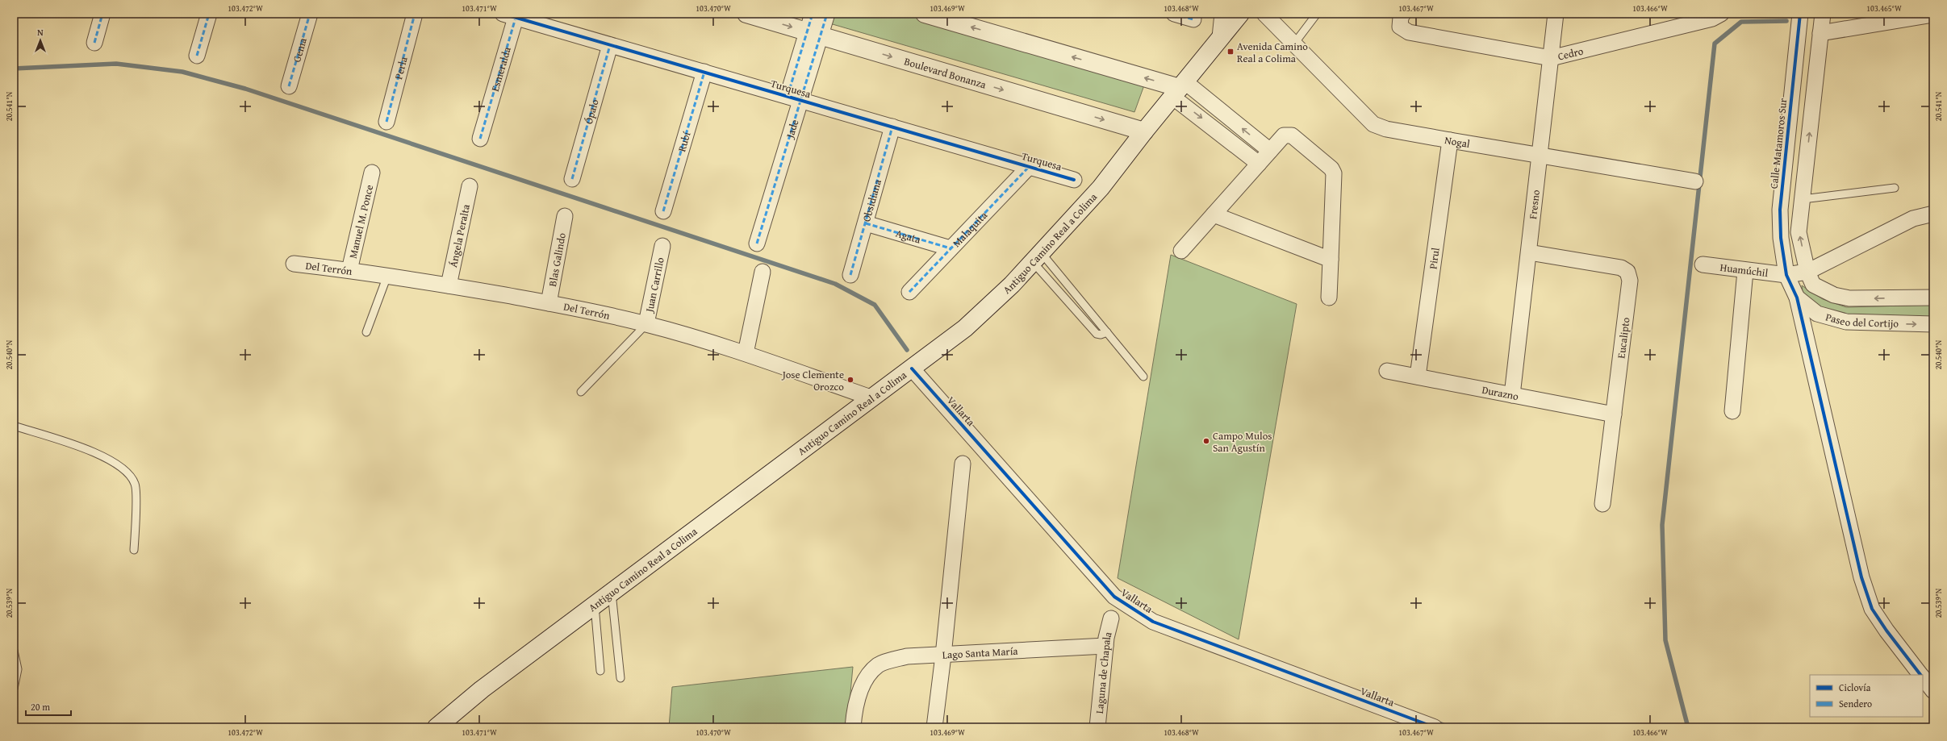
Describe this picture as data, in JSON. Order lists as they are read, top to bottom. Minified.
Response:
{"streets":{"main road":["Boulevard Bonanza","Antiguo Camino Real a Colima"],"street":["Gema","Cedro","Perla","Esmeralda","Turquesa","Ópalo","Jade","Rubí","Nogal","Calle Matamoros Sur","Obsidiana","Fresno","Manuel M. Ponce","Malaquita","Ángela Peralta","Agata","Pirul","Blas Galindo","Del Terrón","Huamúchil","Juan Carrillo","Paseo del Cortijo","Eucalipto","Durazno","Vallarta","Lago Santa María","Laguna de Chapala"]},"crossings":[["Cedro","Fresno"],["Esmeralda","Turquesa"],["Boulevard Bonanza","Jade"],["Boulevard Bonanza","Antiguo Camino Real a Colima"],["Turquesa","Ópalo"],["Turquesa","Jade"],["Turquesa","Rubí"],["Turquesa","Obsidiana"],["Turquesa","Malaquita"],["Nogal","Fresno"],["Nogal","Pirul"],["Calle Matamoros Sur","Huamúchil"],["Calle Matamoros Sur","Paseo del Cortijo"],["Obsidiana","Agata"],["Fresno","Eucalipto"],["Fresno","Durazno"],["Manuel M. Ponce","Del Terrón"],["Malaquita","Agata"],["Ángela Peralta","Del Terrón"],["Antiguo Camino Real a Colima","Del Terrón"],["Antiguo Camino Real a Colima","Vallarta"],["Pirul","Durazno"],["Blas Galindo","Del Terrón"],["Del Terrón","Juan Carrillo"],["Huamúchil","Paseo del Cortijo"],["Eucalipto","Durazno"],["Lago Santa María","Laguna de Chapala"]],"places":{"transit":["Avenida Camino Real a Colima"],"other":["Jose Clemente Orozco","Campo Mulos San Agustín"]},"legend":["Ciclovía","Sendero"],"scale_bar":"20 m","north":"top","coordinates":["103.472°W","103.471°W","103.470°W","103.469°W","103.468°W","103.467°W","103.466°W","103.465°W","20.541°N","20.540°N","20.539°N"]}
